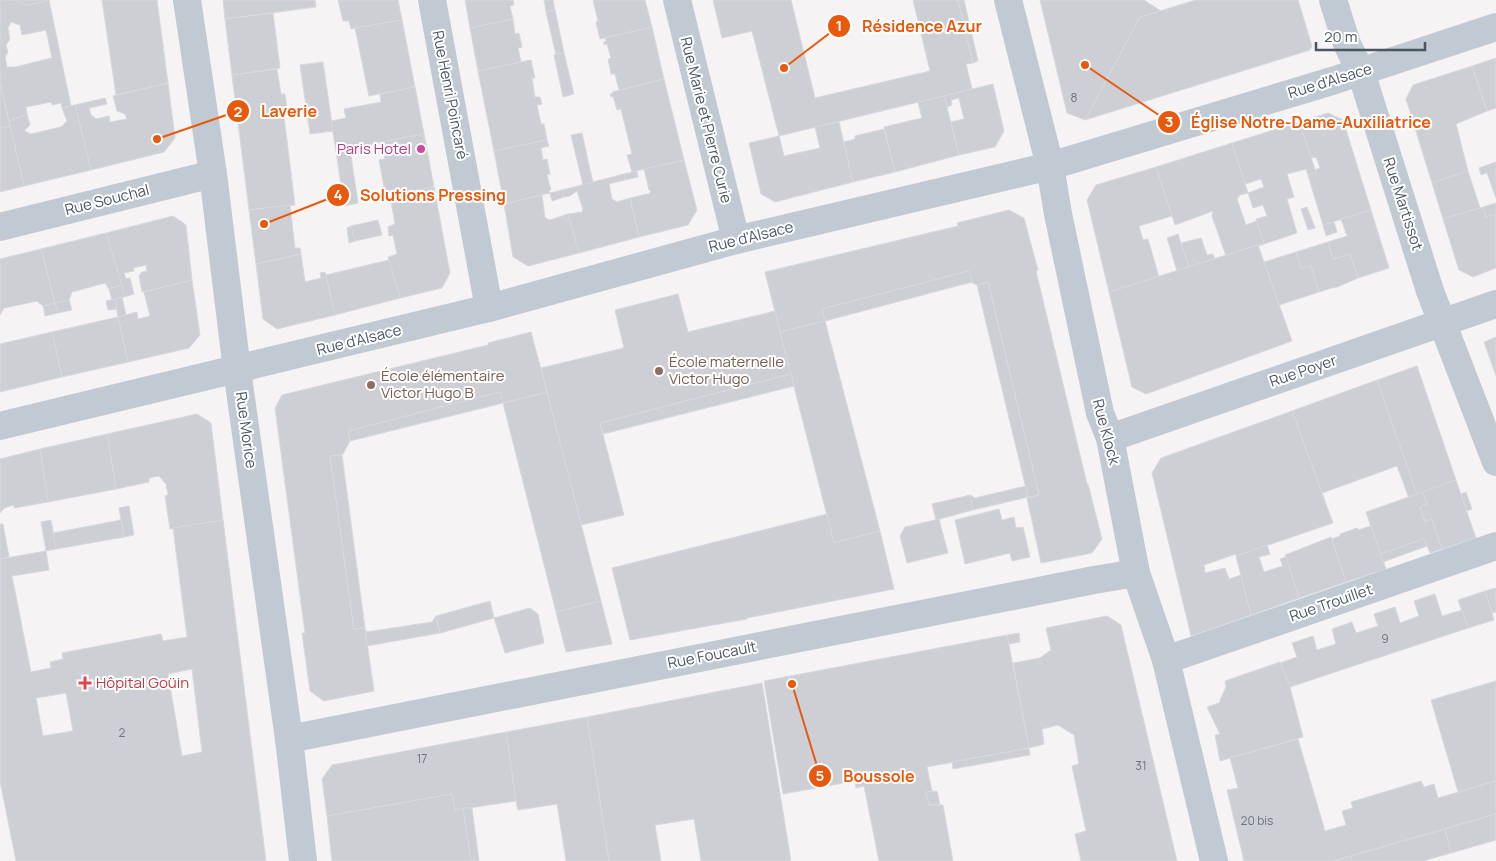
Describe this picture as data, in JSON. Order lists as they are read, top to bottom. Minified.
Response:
{"streets":{"street":["Rue d'Alsace","Rue Henri Poincaré","Rue Marie et Pierre Curie","Rue Souchal","Rue Martissot","Rue Poyer","Rue Morice","Rue Klock","Rue Trouillet","Rue Foucault"]},"crossings":[["Rue d'Alsace","Rue Henri Poincaré"],["Rue d'Alsace","Rue Marie et Pierre Curie"],["Rue d'Alsace","Rue Martissot"],["Rue d'Alsace","Rue Morice"],["Rue d'Alsace","Rue Klock"],["Rue Souchal","Rue Morice"],["Rue Martissot","Rue Poyer"],["Rue Poyer","Rue Klock"],["Rue Morice","Rue Foucault"],["Rue Klock","Rue Trouillet"],["Rue Klock","Rue Foucault"]],"places":{"other":["Église Notre-Dame-Auxiliatrice","Résidence Azur","Laverie","Paris Hotel","Solutions Pressing","École maternelle Victor Hugo","École élémentaire Victor Hugo B","Boussole"],"health":["Hôpital Goüin"]},"house_numbers":["8","9","2","17","31","20 bis"],"scale_bar":"20 m"}
